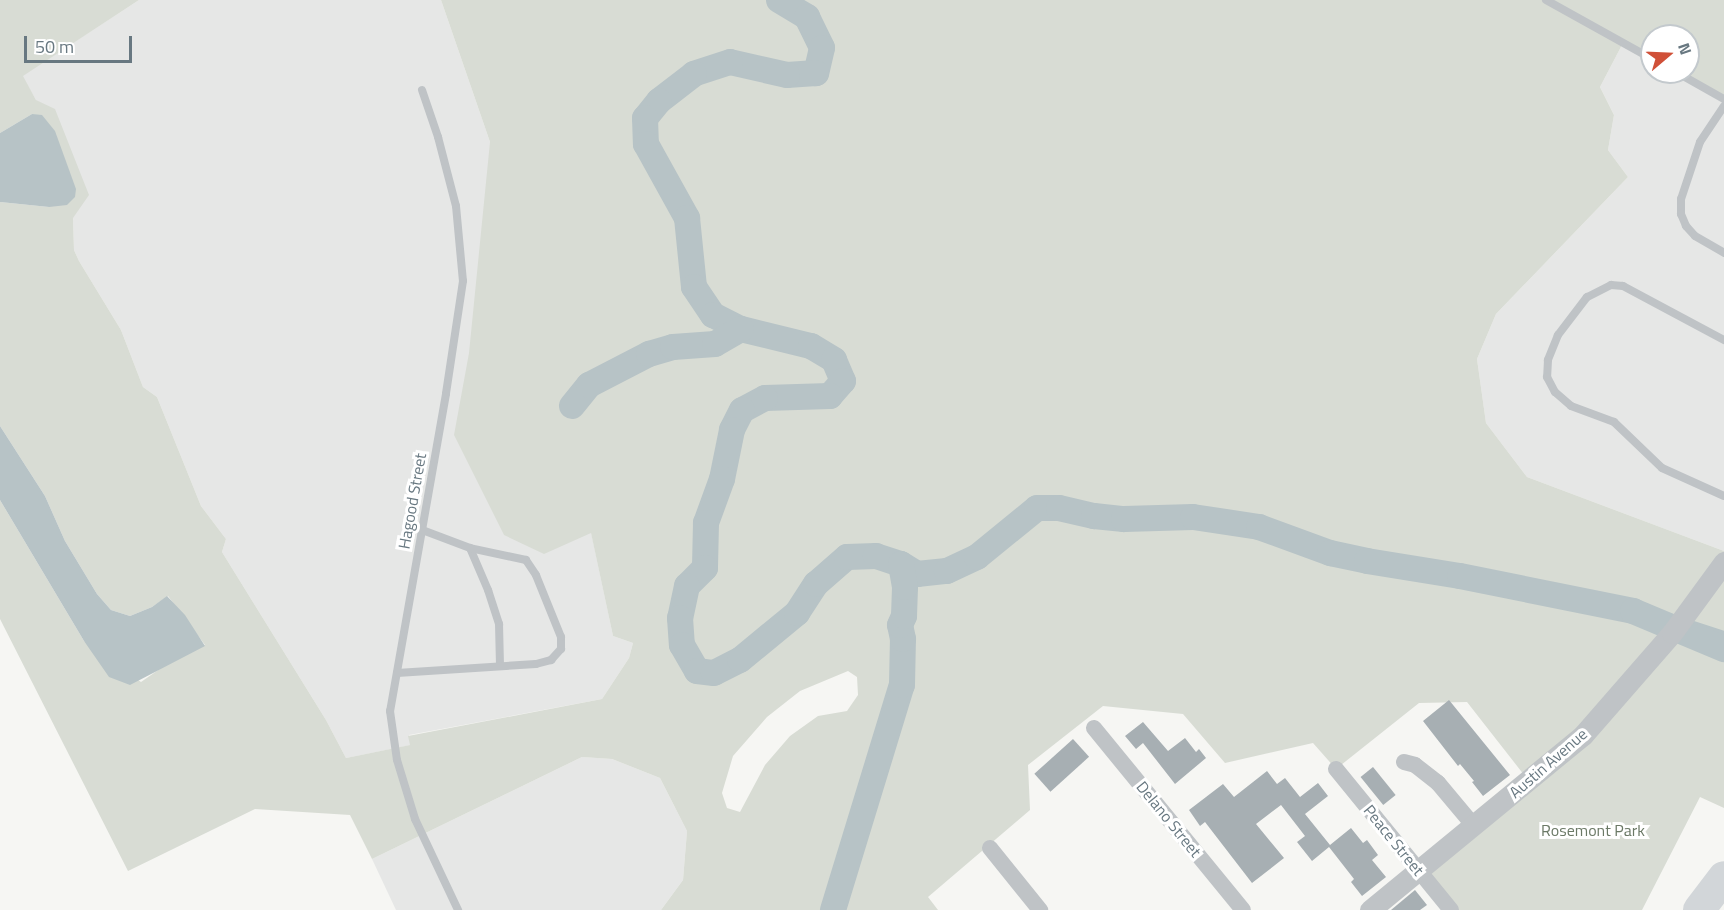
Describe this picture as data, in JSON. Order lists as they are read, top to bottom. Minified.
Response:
{"streets":{"street":["Austin Avenue","Delano Street","Peace Street"],"lane":["Hagood Street"]},"crossings":[["Austin Avenue","Peace Street"]],"parks":["Rosemont Park"],"scale_bar":"50 m","north":"right"}
